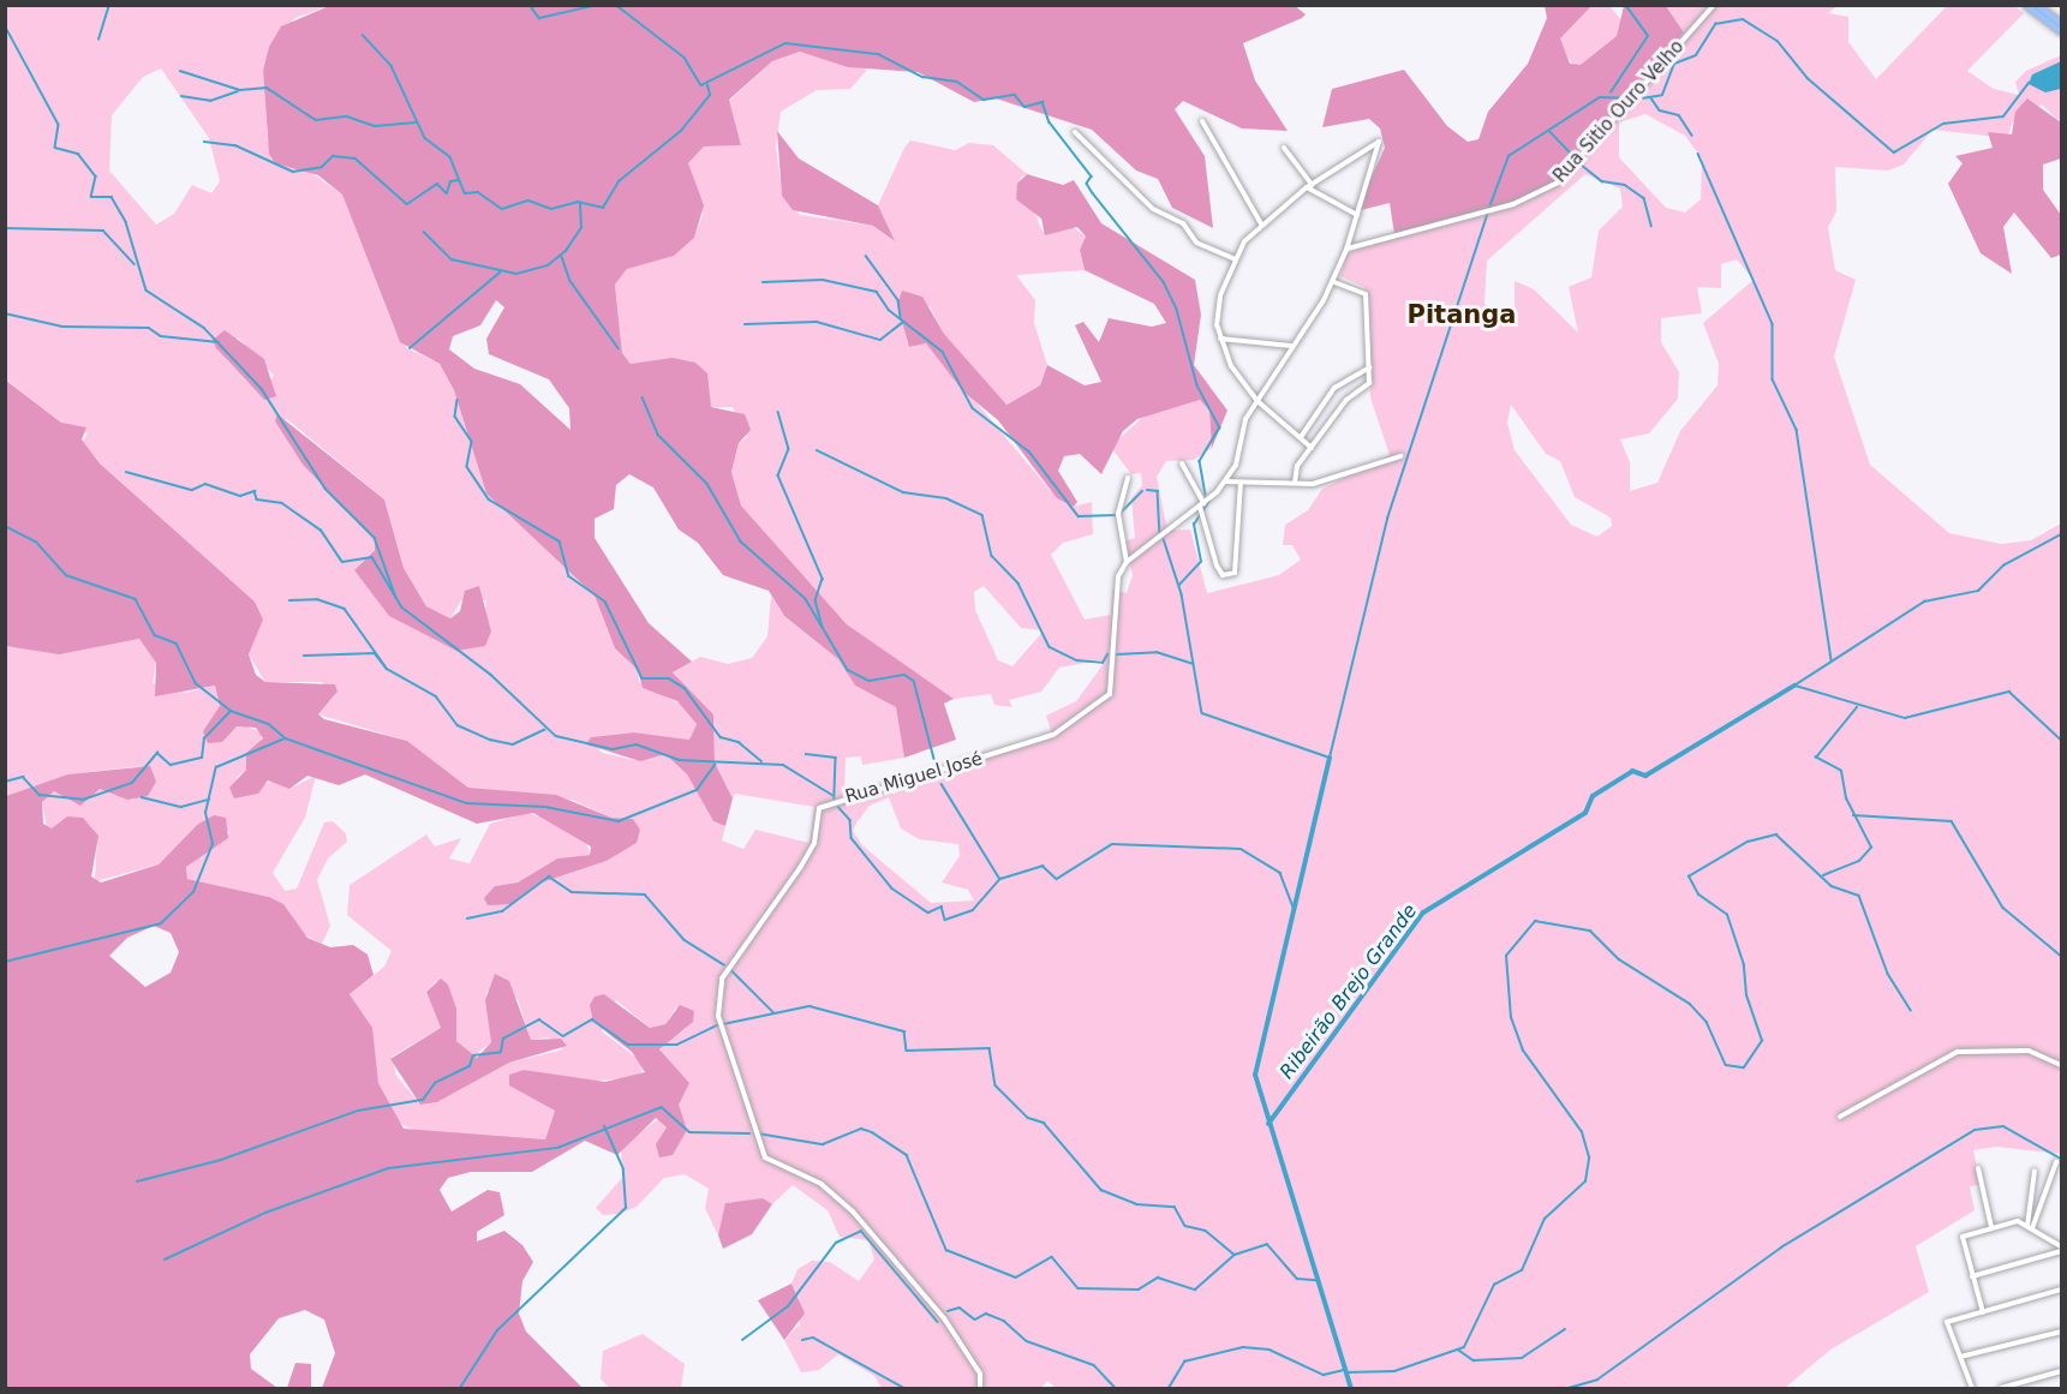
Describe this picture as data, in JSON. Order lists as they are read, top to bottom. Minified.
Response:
{"streets":{"street":["Rua Sitio Ouro Velho","Rua Miguel José"]},"districts":["Pitanga"],"water":["Ribeirão Brejo Grande"]}
